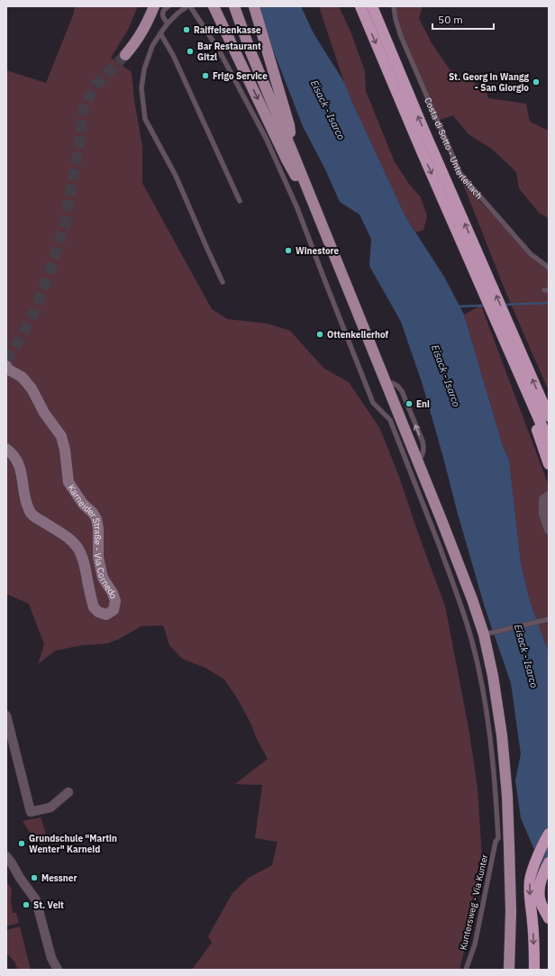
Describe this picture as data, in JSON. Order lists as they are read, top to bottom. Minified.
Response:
{"streets":{"street":["Karneider Straße - Via Cornedo"],"lane":["Costa di Sotto - Unterleitach","Kuntersweg - Via Kunter"]},"water":["Eisack - Isarco"],"places":["Raiffeisenkasse","Bar Restaurant Gitzl","Frigo Service","St. Georg in Wangg - San Giorgio","Winestore","Ottenkellerhof","Eni","Grundschule \"Martin Wenter\" Karneid","Messner","St. Veit"],"scale_bar":"50 m"}
